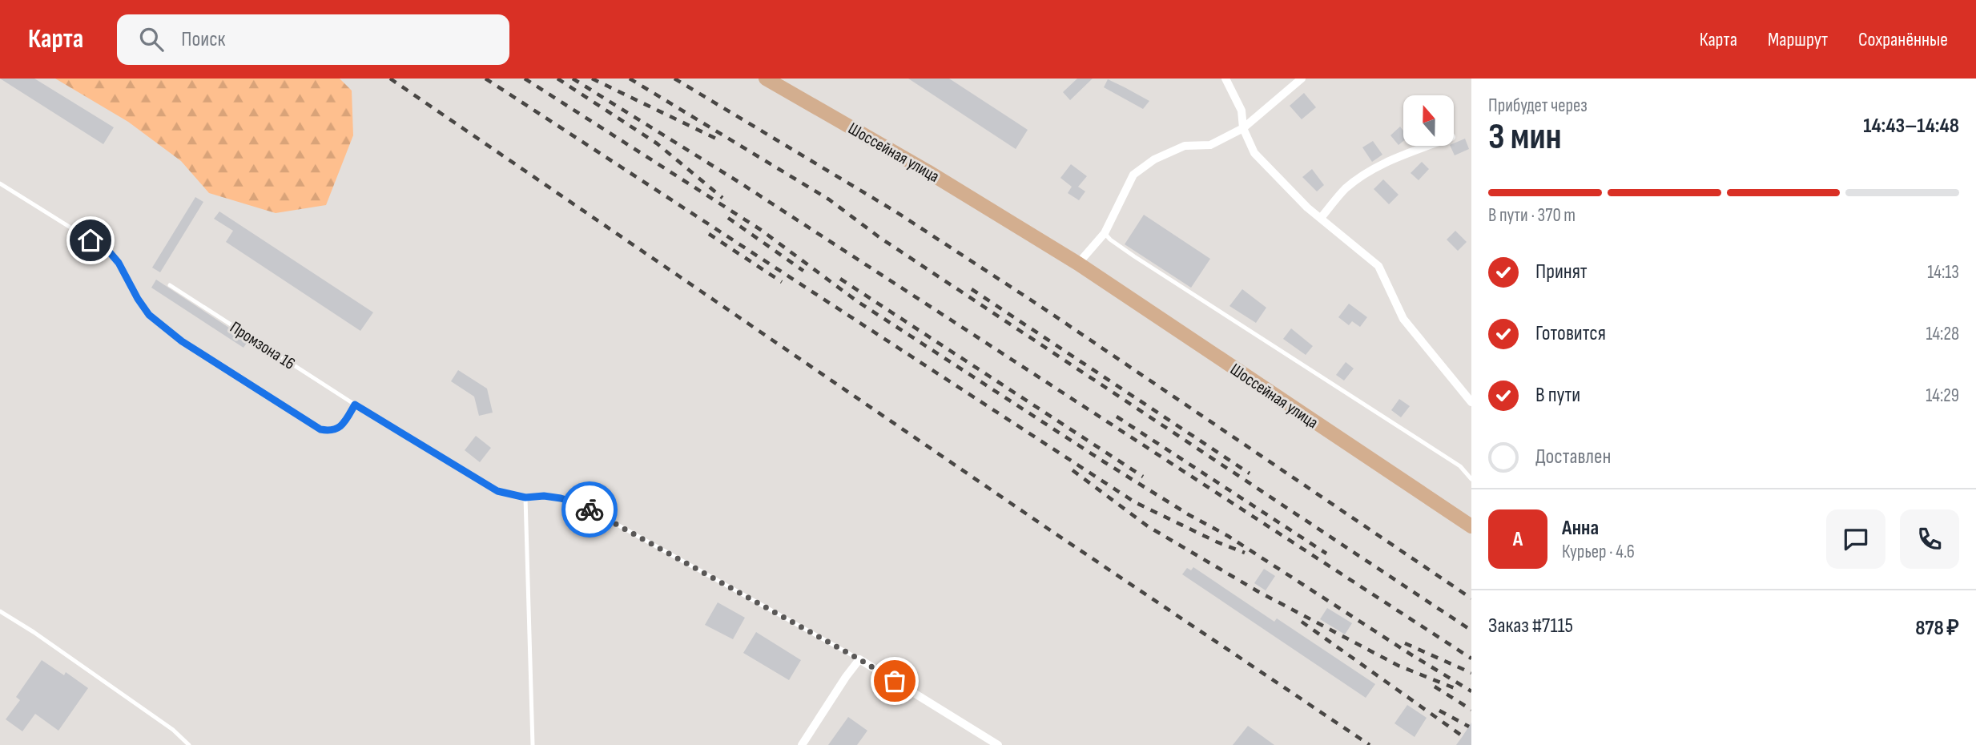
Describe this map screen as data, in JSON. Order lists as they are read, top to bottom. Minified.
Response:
{"streets":{"main road":["Шоссейная улица"],"lane":["Промзона 16"]},"north":"top","page":{"header":"Карта","search":"Поиск","nav":["Карта","Маршрут","Сохранённые"],"heading":["3 мин","Прибудет через","14:43–14:48"],"panel":["Анна","Курьер · 4.6","Заказ #7115","878 ₽"],"bar":"В пути · 370 m","list":[["Принят","14:13"],["Готовится","14:28"],["В пути","14:29"],"Доставлен"],"round":"А"}}
